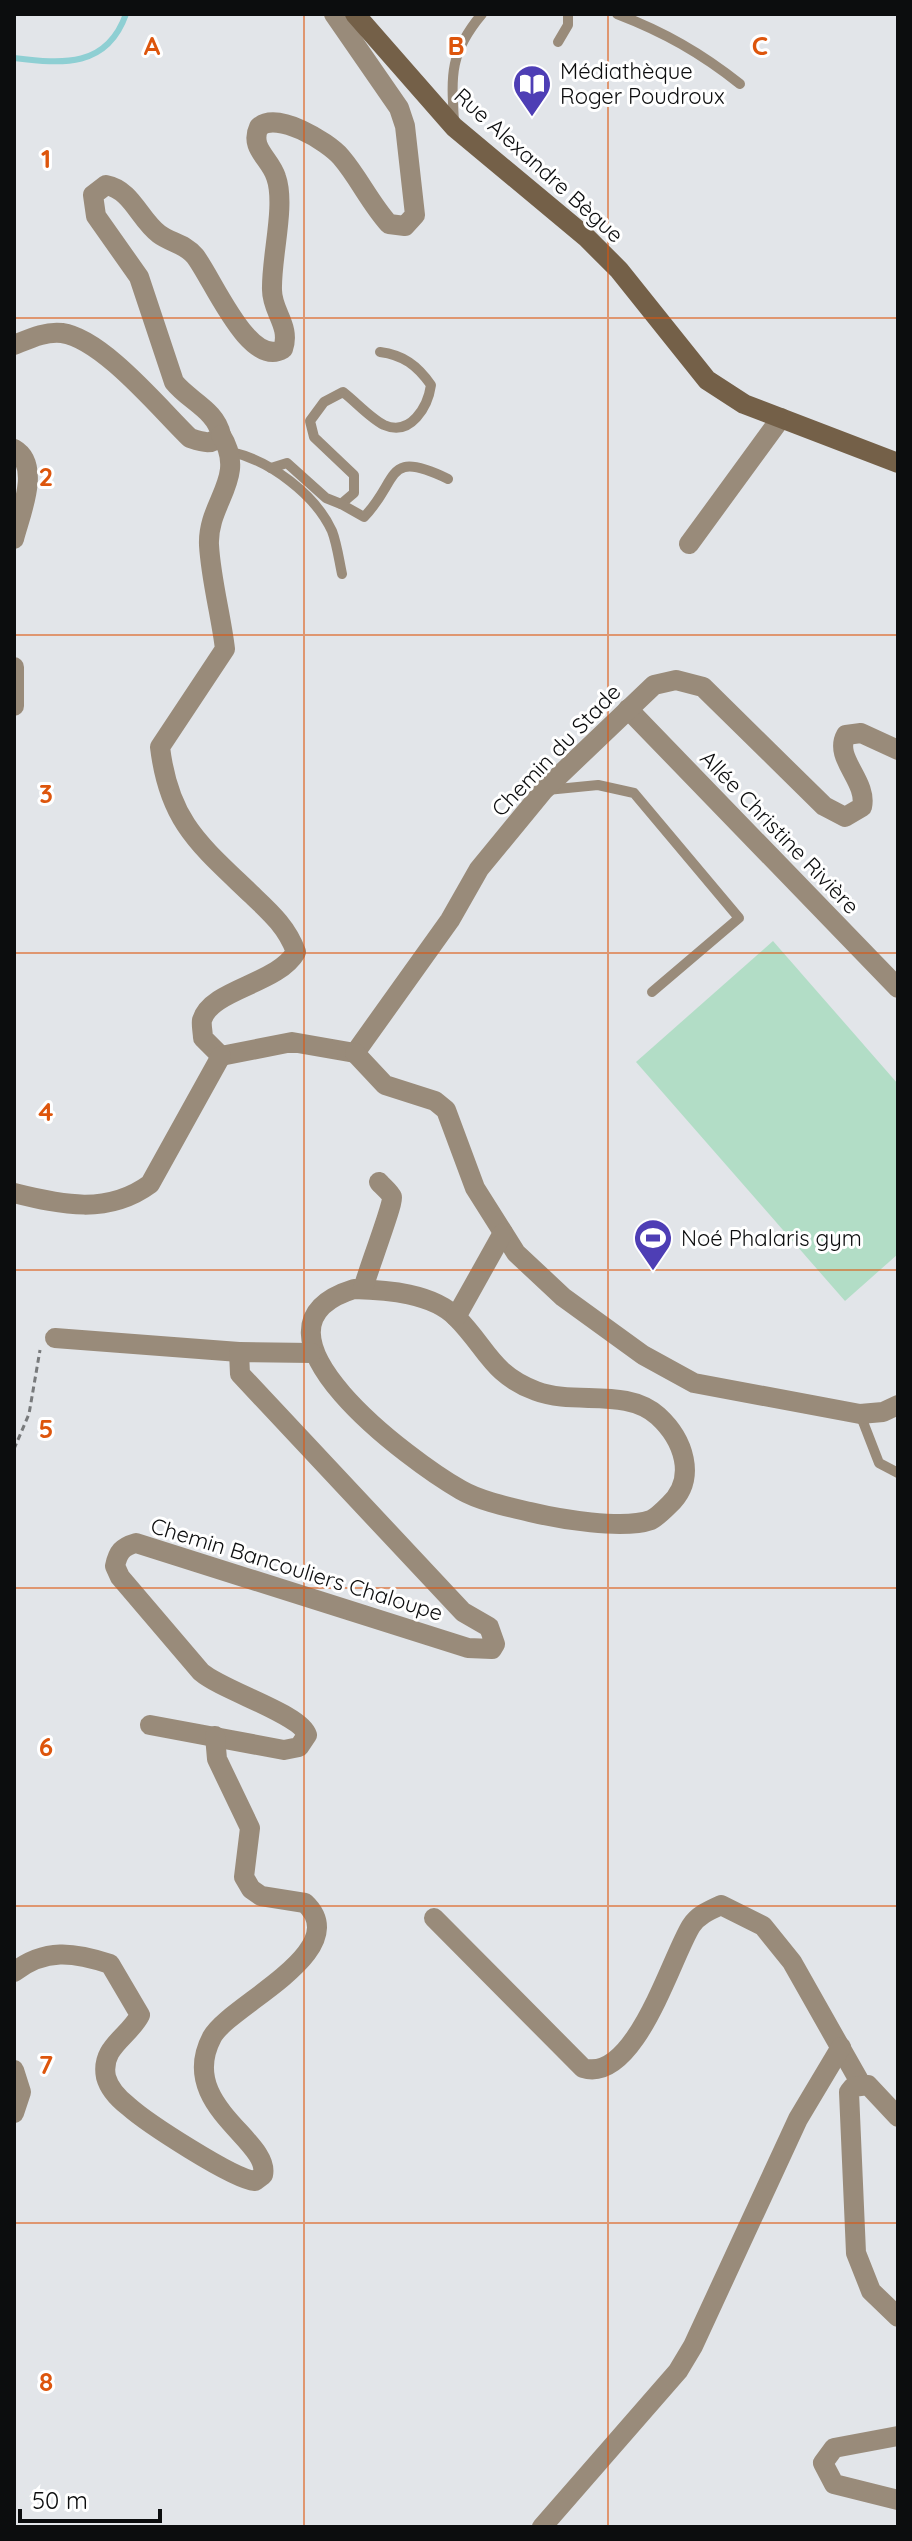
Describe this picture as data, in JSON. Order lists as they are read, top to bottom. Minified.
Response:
{"streets":{"main road":["Rue Alexandre Bègue"],"street":["Chemin du Stade","Allée Christine Rivière","Chemin Bancouliers Chaloupe"]},"crossings":[["Chemin du Stade","Allée Christine Rivière"]],"places":{"library":["Médiathèque Roger Poudroux"],"sports":["Noé Phalaris gym"]},"scale_bar":"50 m","grid":{"columns":["A","B","C"],"rows":["1","2","3","4","5","6","7","8"]}}
